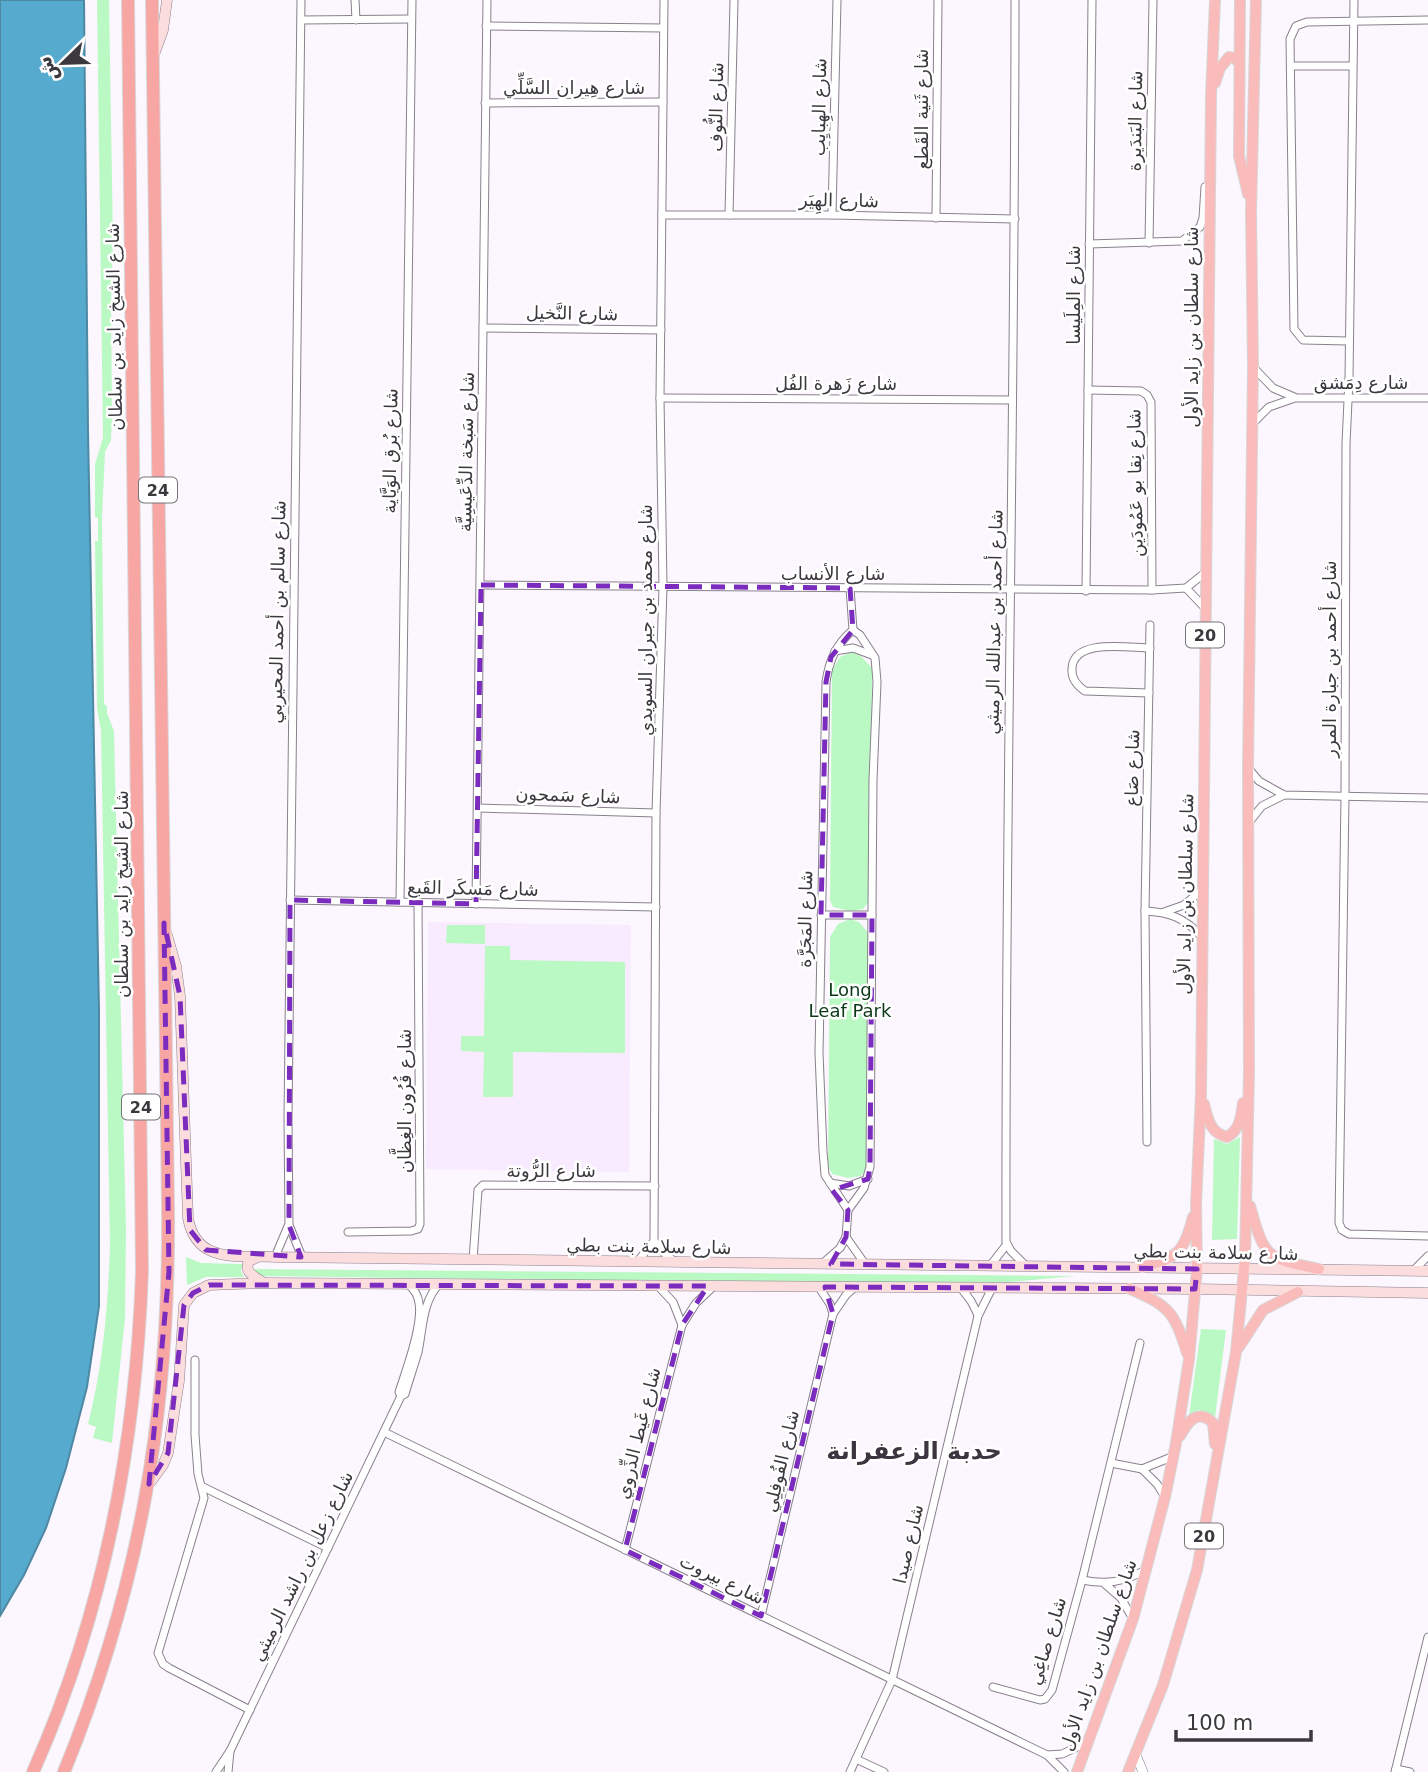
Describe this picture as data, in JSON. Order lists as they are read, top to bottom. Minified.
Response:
{"streets":{"highway":["شارع الشيخ زايد بن سلطان","24"],"main road":["شارع سلطان بن زايد الأول","20","شارع سلامة بنت بطي"],"street":["شارع هِيران السَّلِّي","شارع النُّوف","شارع الهِبايِب","شارع ثَنية القَطع","شارع البَندَيرة","شارع الهِيَر","شارع المِلَيسا","شارع النَّخيل","شارع دِمَشق","شارع زَهرة الفُل","شارع بُرق الوَيَّاية","شارع سَبخة الدِّعَيسِيَّة","شارع نِقا بو عَمُودَين","شارع الأنساب","شارع سالم بن أحمد المحيربي","شارع محمد بن جبران السويدي","شارع أحمد بن عبدالله الرميثي","شارع أحمد بن جبارة المرر","شارع صَاع","شارع سَمحون","شارع مَسكَر القَبع","شارع المَجَرَّة","شارع قُرُون الغِظَّان","شارع الرُّوتة","شارع غَيط الذِّروي","شارع الفُوفِلِي","شارع صيدا","شارع زعل بن راشد الرميثي","شارع بيروت","شارع صاغِي"]},"crossings":[["شارع هِيران السَّلِّي","شارع سَبخة الدِّعَيسِيَّة"],["شارع هِيران السَّلِّي","شارع محمد بن جبران السويدي"],["شارع النُّوف","شارع الهِيَر"],["شارع الهِبايِب","شارع الهِيَر"],["شارع ثَنية القَطع","شارع الهِيَر"],["شارع الهِيَر","شارع محمد بن جبران السويدي"],["شارع الهِيَر","شارع أحمد بن عبدالله الرميثي"],["شارع المِلَيسا","شارع نِقا بو عَمُودَين"],["شارع المِلَيسا","شارع الأنساب"],["شارع النَّخيل","شارع سَبخة الدِّعَيسِيَّة"],["شارع النَّخيل","شارع محمد بن جبران السويدي"],["شارع سلطان بن زايد الأول","شارع سلامة بنت بطي"],["شارع سلطان بن زايد الأول","شارع صاغِي"],["شارع دِمَشق","20"],["شارع دِمَشق","شارع أحمد بن جبارة المرر"],["شارع زَهرة الفُل","شارع محمد بن جبران السويدي"],["شارع زَهرة الفُل","شارع أحمد بن عبدالله الرميثي"],["شارع بُرق الوَيَّاية","شارع مَسكَر القَبع"],["شارع سَبخة الدِّعَيسِيَّة","شارع الأنساب"],["شارع سَبخة الدِّعَيسِيَّة","شارع سَمحون"],["شارع سَبخة الدِّعَيسِيَّة","شارع مَسكَر القَبع"],["شارع نِقا بو عَمُودَين","شارع الأنساب"],["24","شارع سلامة بنت بطي"],["شارع الأنساب","شارع محمد بن جبران السويدي"],["شارع الأنساب","شارع أحمد بن عبدالله الرميثي"],["شارع سالم بن أحمد المحيربي","شارع مَسكَر القَبع"],["شارع سالم بن أحمد المحيربي","شارع سلامة بنت بطي"],["شارع محمد بن جبران السويدي","شارع سَمحون"],["شارع محمد بن جبران السويدي","شارع مَسكَر القَبع"],["شارع محمد بن جبران السويدي","شارع الرُّوتة"],["20","شارع سلامة بنت بطي"],["شارع مَسكَر القَبع","شارع قُرُون الغِظَّان"],["شارع الرُّوتة","شارع سلامة بنت بطي"],["شارع غَيط الذِّروي","شارع بيروت"],["شارع الفُوفِلِي","شارع بيروت"],["شارع صيدا","شارع بيروت"],["شارع زعل بن راشد الرميثي","شارع بيروت"]],"districts":["حدبة الزعفرانة"],"parks":["Long Leaf Park"],"scale_bar":"100 m","north":"bottom left"}
